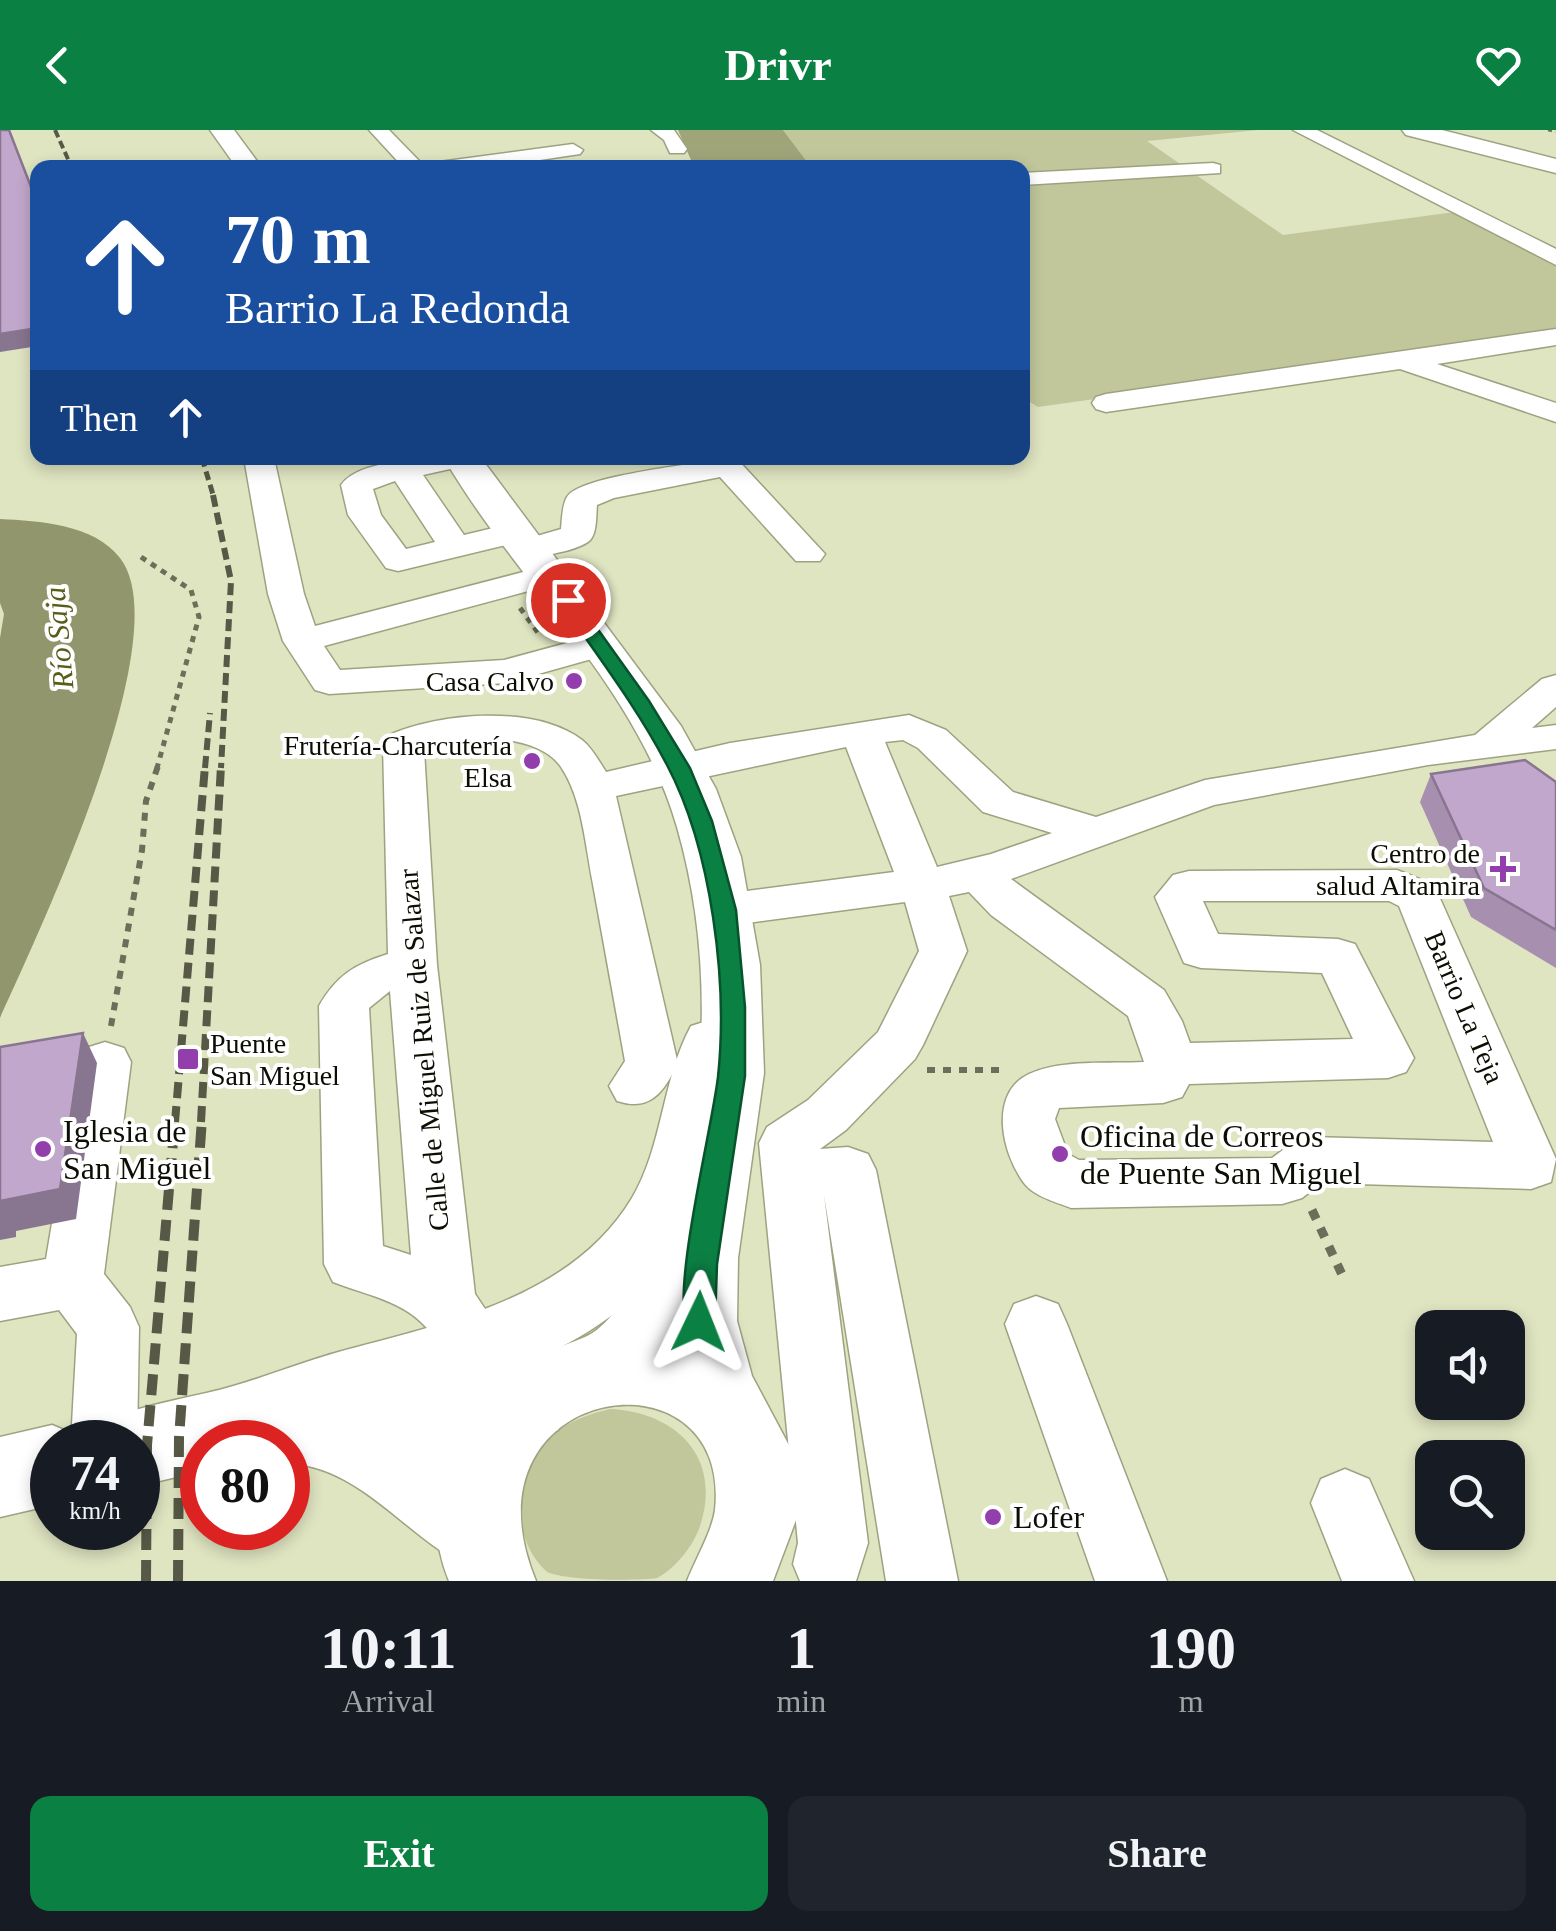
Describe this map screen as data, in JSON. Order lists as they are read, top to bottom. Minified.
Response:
{"streets":{"street":["Barrio La Teja","Calle de Miguel Ruiz de Salazar"]},"water":["Río Saja"],"places":{"other":["Casa Calvo","Frutería-Charcutería Elsa","Iglesia de San Miguel","Oficina de Correos de Puente San Miguel","Lofer"],"health":["Centro de salud Altamira"],"transit":["Puente San Miguel"]},"page":{"header":"Drivr","turn":["70 m","Barrio La Redonda"],"then":"Then","speed":"74 km/h","limit":"80","eta":["10:11","Arrival","1","min","190","m"],"buttons":["Exit","Share"]}}
